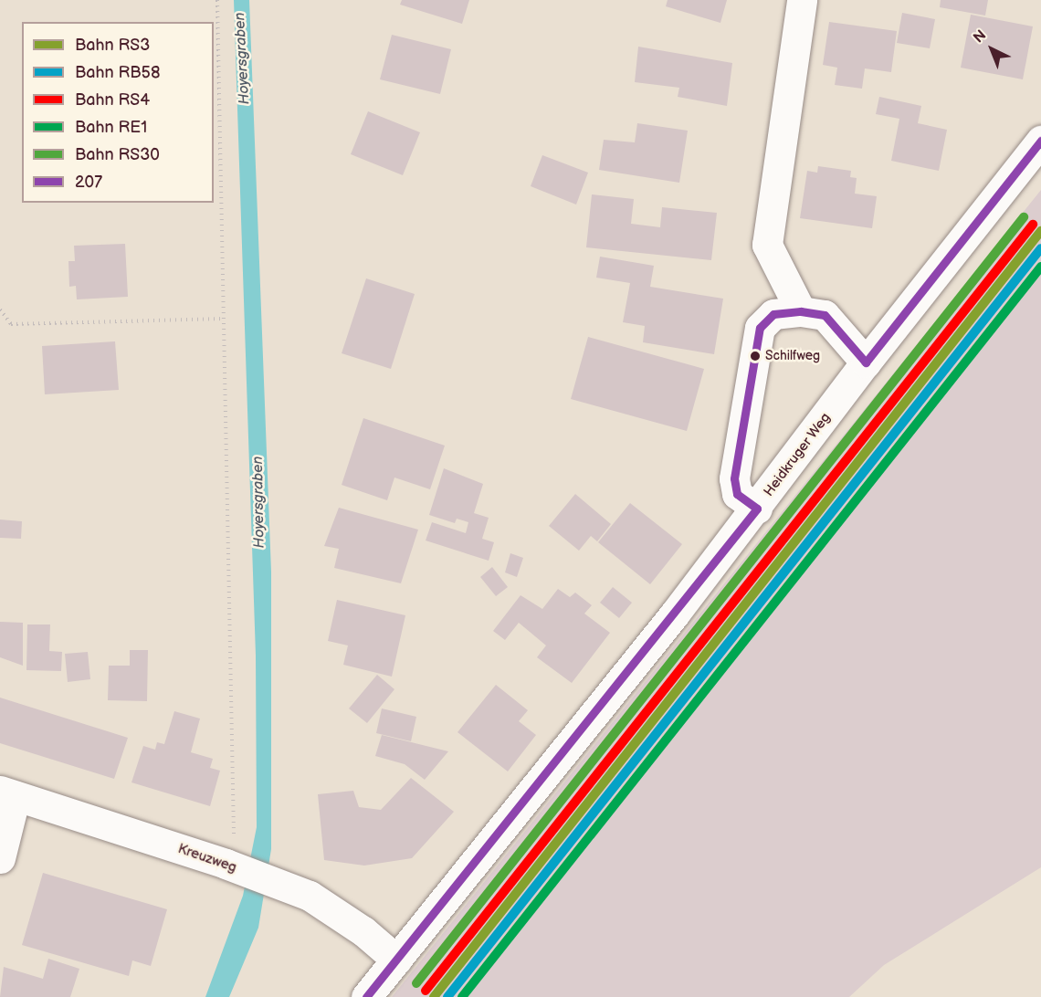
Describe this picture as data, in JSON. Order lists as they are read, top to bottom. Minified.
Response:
{"streets":{"street":["Heidkruger Weg","Kreuzweg"]},"crossings":[["Heidkruger Weg","Kreuzweg"]],"water":["Hoyersgraben"],"places":["Schilfweg"],"lines":["transit line 207","rail line RS30","rail line RS4","rail line RS3","rail line RB58","rail line RE1"],"legend":["Bahn RS3","Bahn RB58","Bahn RS4","Bahn RE1","Bahn RS30","207"],"north":"top left"}
